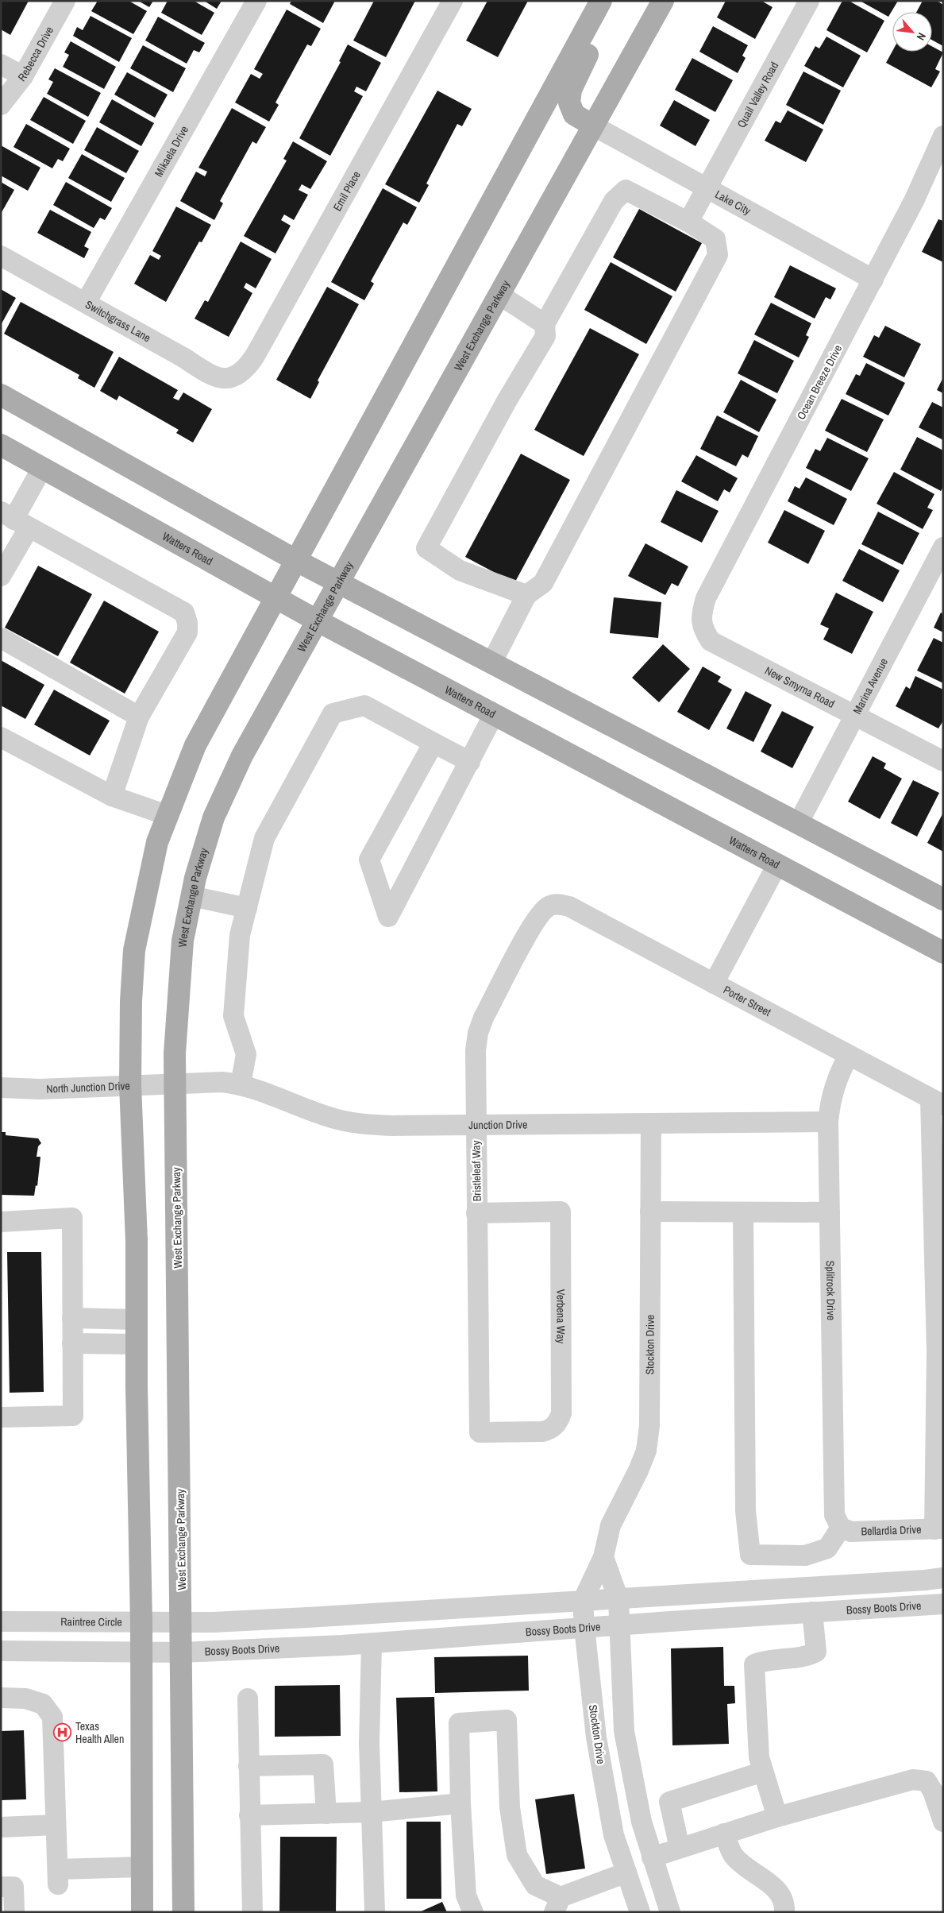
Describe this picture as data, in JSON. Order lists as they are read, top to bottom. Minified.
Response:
{"streets":{"main road":["West Exchange Parkway","Watters Road"],"street":["Rebecca Drive","Quail Valley Road","Mikaela Drive","Emil Place","Lake City","Switchgrass Lane","Ocean Breeze Drive","Marina Avenue","New Smyrna Road","Porter Street","North Junction Drive","Junction Drive","Bristleleaf Way","Splitrock Drive","Verbena Way","Stockton Drive","Bellardia Drive","Bossy Boots Drive","Raintree Circle"]},"crossings":[["Quail Valley Road","Lake City"],["Mikaela Drive","Switchgrass Lane"],["Emil Place","Switchgrass Lane"],["Lake City","West Exchange Parkway"],["Lake City","Ocean Breeze Drive"],["West Exchange Parkway","Watters Road"],["West Exchange Parkway","North Junction Drive"],["West Exchange Parkway","Junction Drive"],["West Exchange Parkway","Bossy Boots Drive"],["West Exchange Parkway","Raintree Circle"],["Ocean Breeze Drive","New Smyrna Road"],["Marina Avenue","New Smyrna Road"],["Porter Street","Bristleleaf Way"],["Porter Street","Splitrock Drive"],["North Junction Drive","Junction Drive"],["Junction Drive","Bristleleaf Way"],["Junction Drive","Splitrock Drive"],["Junction Drive","Stockton Drive"],["Bristleleaf Way","Verbena Way"],["Splitrock Drive","Bellardia Drive"],["Stockton Drive","Bossy Boots Drive"]],"places":{"hospital":["Texas Health Allen"]},"north":"bottom right"}
